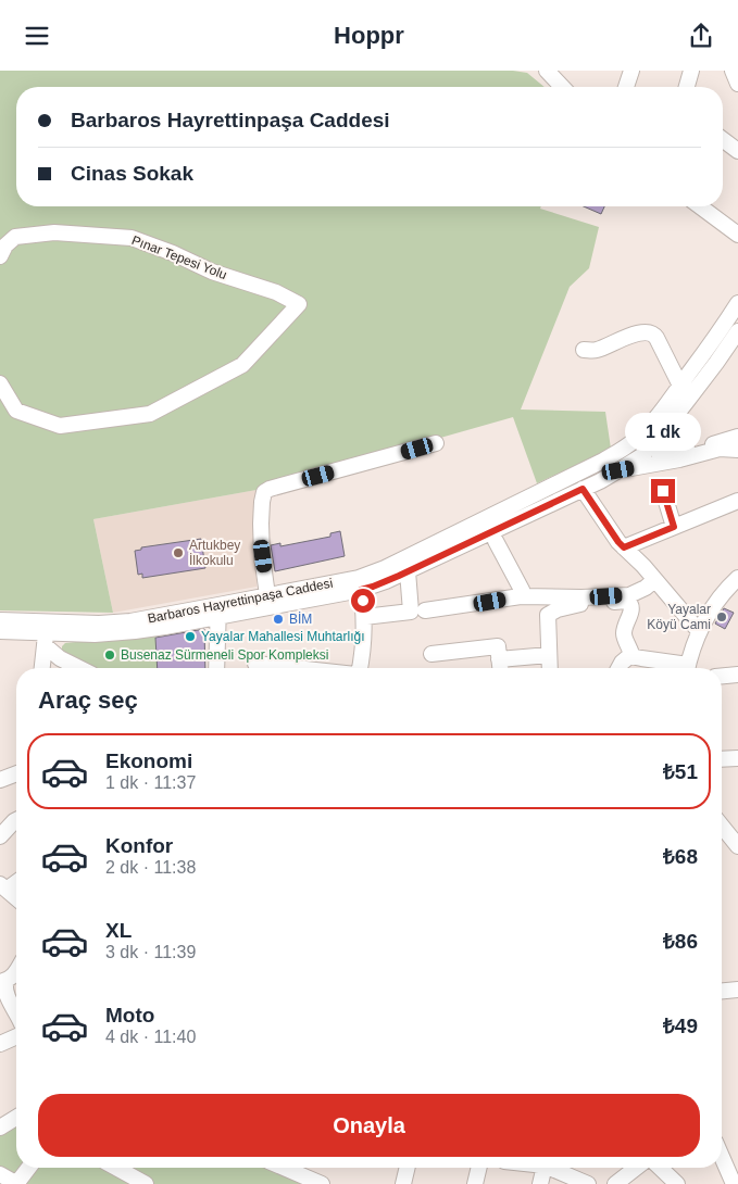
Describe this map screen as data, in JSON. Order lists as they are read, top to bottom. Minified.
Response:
{"streets":{"street":["Pınar Tepesi Yolu","Barbaros Hayrettinpaşa Caddesi"]},"places":["Artukbey İlkokulu","Yayalar Köyü Cami","BİM","Yayalar Mahallesi Muhtarlığı","Busenaz Sürmeneli Spor Kompleksi"],"page":{"header":"Hoppr","banner":["Barbaros Hayrettinpaşa Caddesi","Cinas Sokak"],"bubble":"1 dk","heading":"Araç seç","list":[{"name":"Ekonomi","note":"1 dk · 11:37","value":"₺51"},{"name":"Konfor","note":"2 dk · 11:38","value":"₺68"},{"name":"XL","note":"3 dk · 11:39","value":"₺86"},{"name":"Moto","note":"4 dk · 11:40","value":"₺49"}],"buttons":"Onayla"}}
